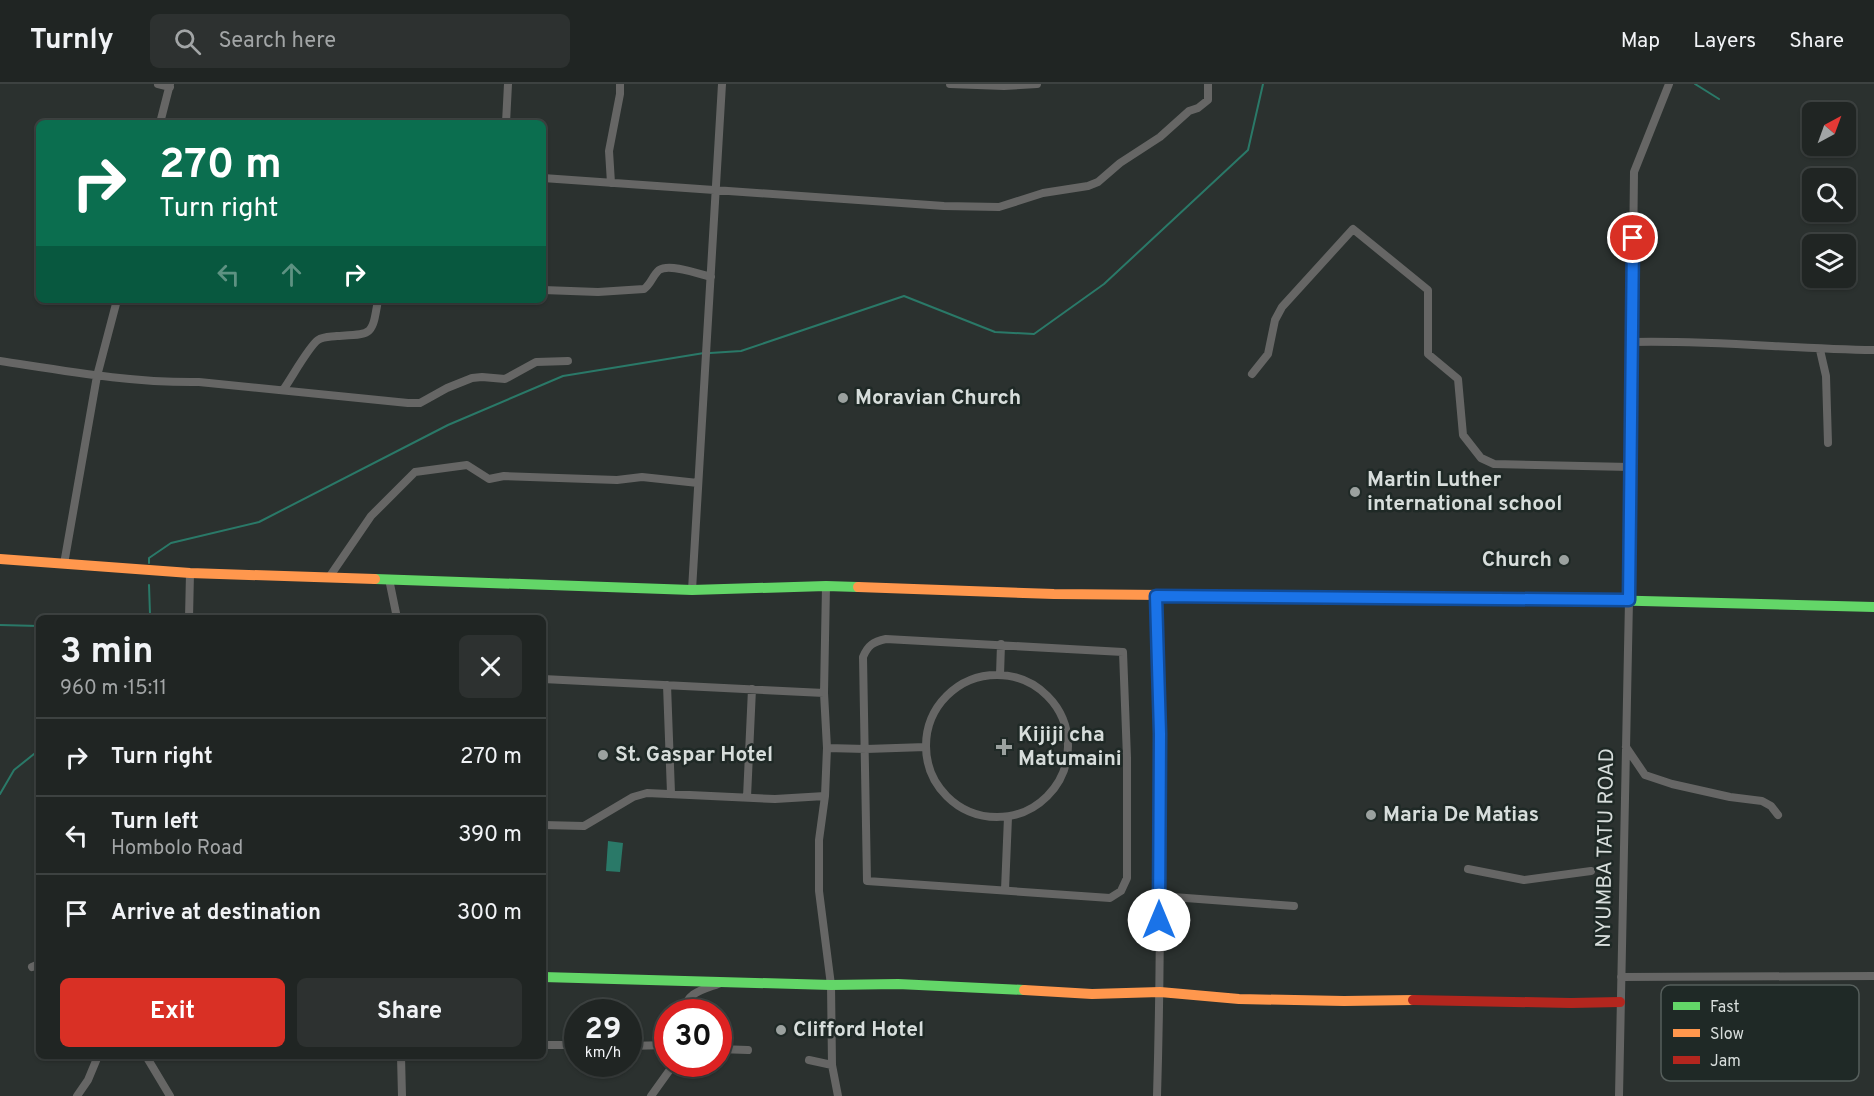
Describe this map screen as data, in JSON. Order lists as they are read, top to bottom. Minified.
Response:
{"streets":{"street":["NYUMBA TATU ROAD"]},"places":{"other":["Moravian Church","Martin Luther international school","Church","St. Gaspar Hotel","Maria De Matias","Clifford Hotel"],"health":["Kijiji cha Matumaini"]},"legend":["Fast","Slow","Jam"],"north":"top right","page":{"header":"Turnly","search":"Search here","nav":["Map","Layers","Share"],"turn":["270 m","Turn right"],"heading":["3 min","960 m · 15:11"],"list":[{"name":"Turn right","value":"270 m"},{"name":"Turn left","note":"Hombolo Road","value":"390 m"},{"name":"Arrive at destination","value":"300 m"}],"buttons":["Exit","Share"],"speed":"29 km/h","limit":"30"}}
